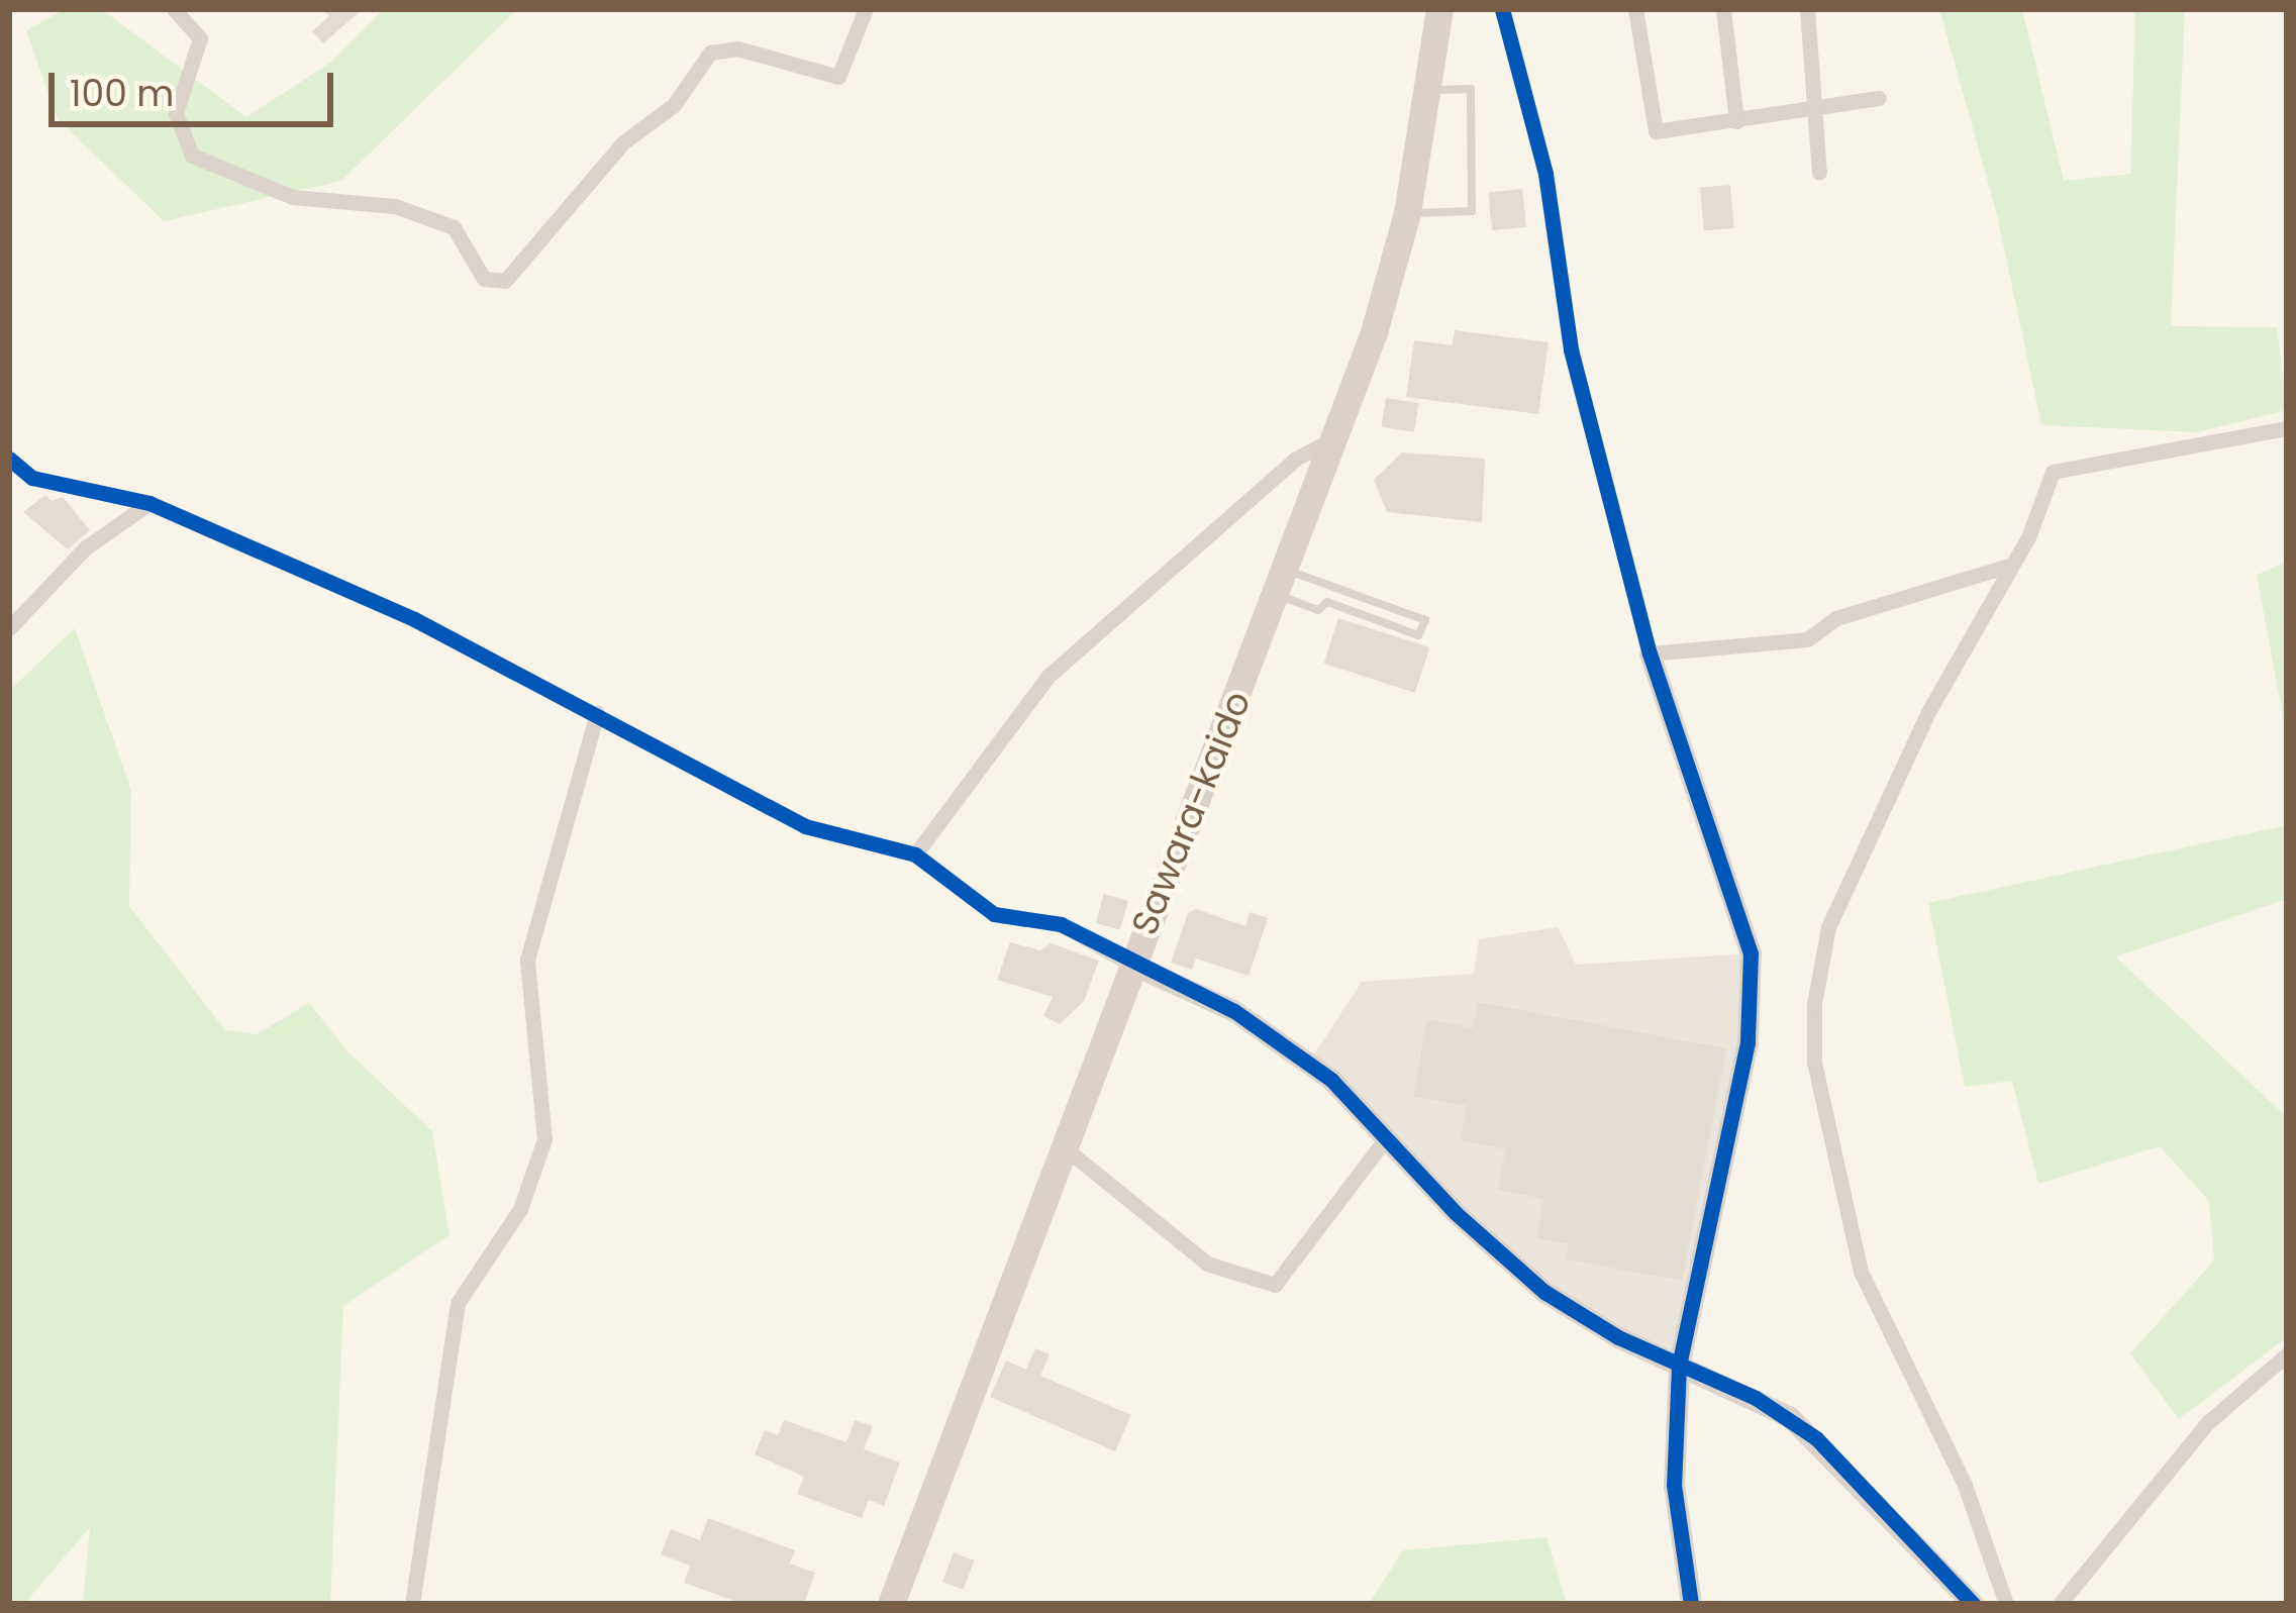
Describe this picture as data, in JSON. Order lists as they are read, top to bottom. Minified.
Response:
{"streets":{"highway":["Sawara-kaido"]},"scale_bar":"100 m"}
